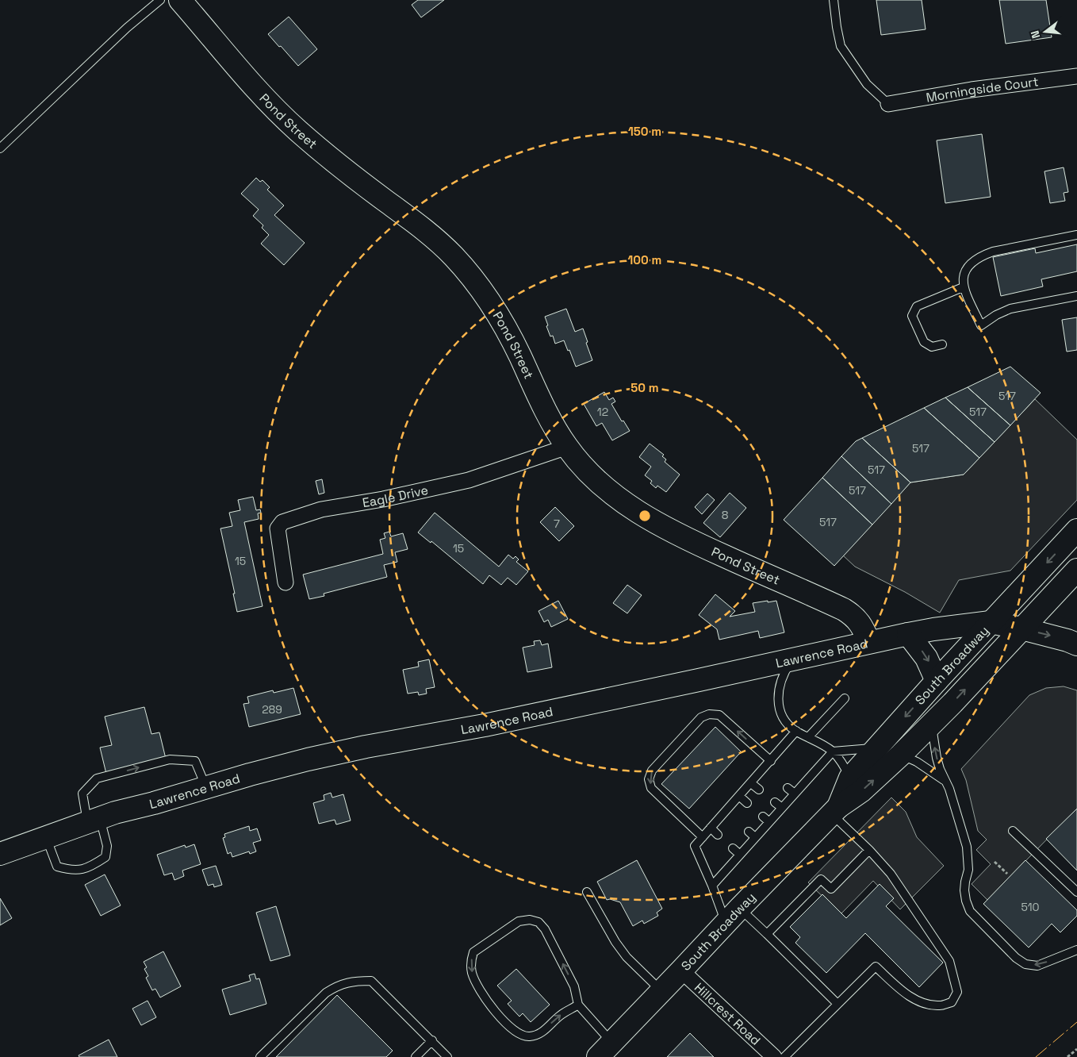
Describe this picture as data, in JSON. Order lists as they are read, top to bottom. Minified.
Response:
{"streets":{"street":["Morningside Court","Pond Street","Eagle Drive","Lawrence Road","South Broadway","Hillcrest Road"]},"crossings":[["Pond Street","Eagle Drive"],["Pond Street","Lawrence Road"],["Pond Street","South Broadway"],["Lawrence Road","South Broadway"],["South Broadway","Hillcrest Road"]],"house_numbers":["517","12","517","517","517","517","8","517","7","15","15","289","510"],"north":"left","rings":["150 m","100 m","50 m"]}
